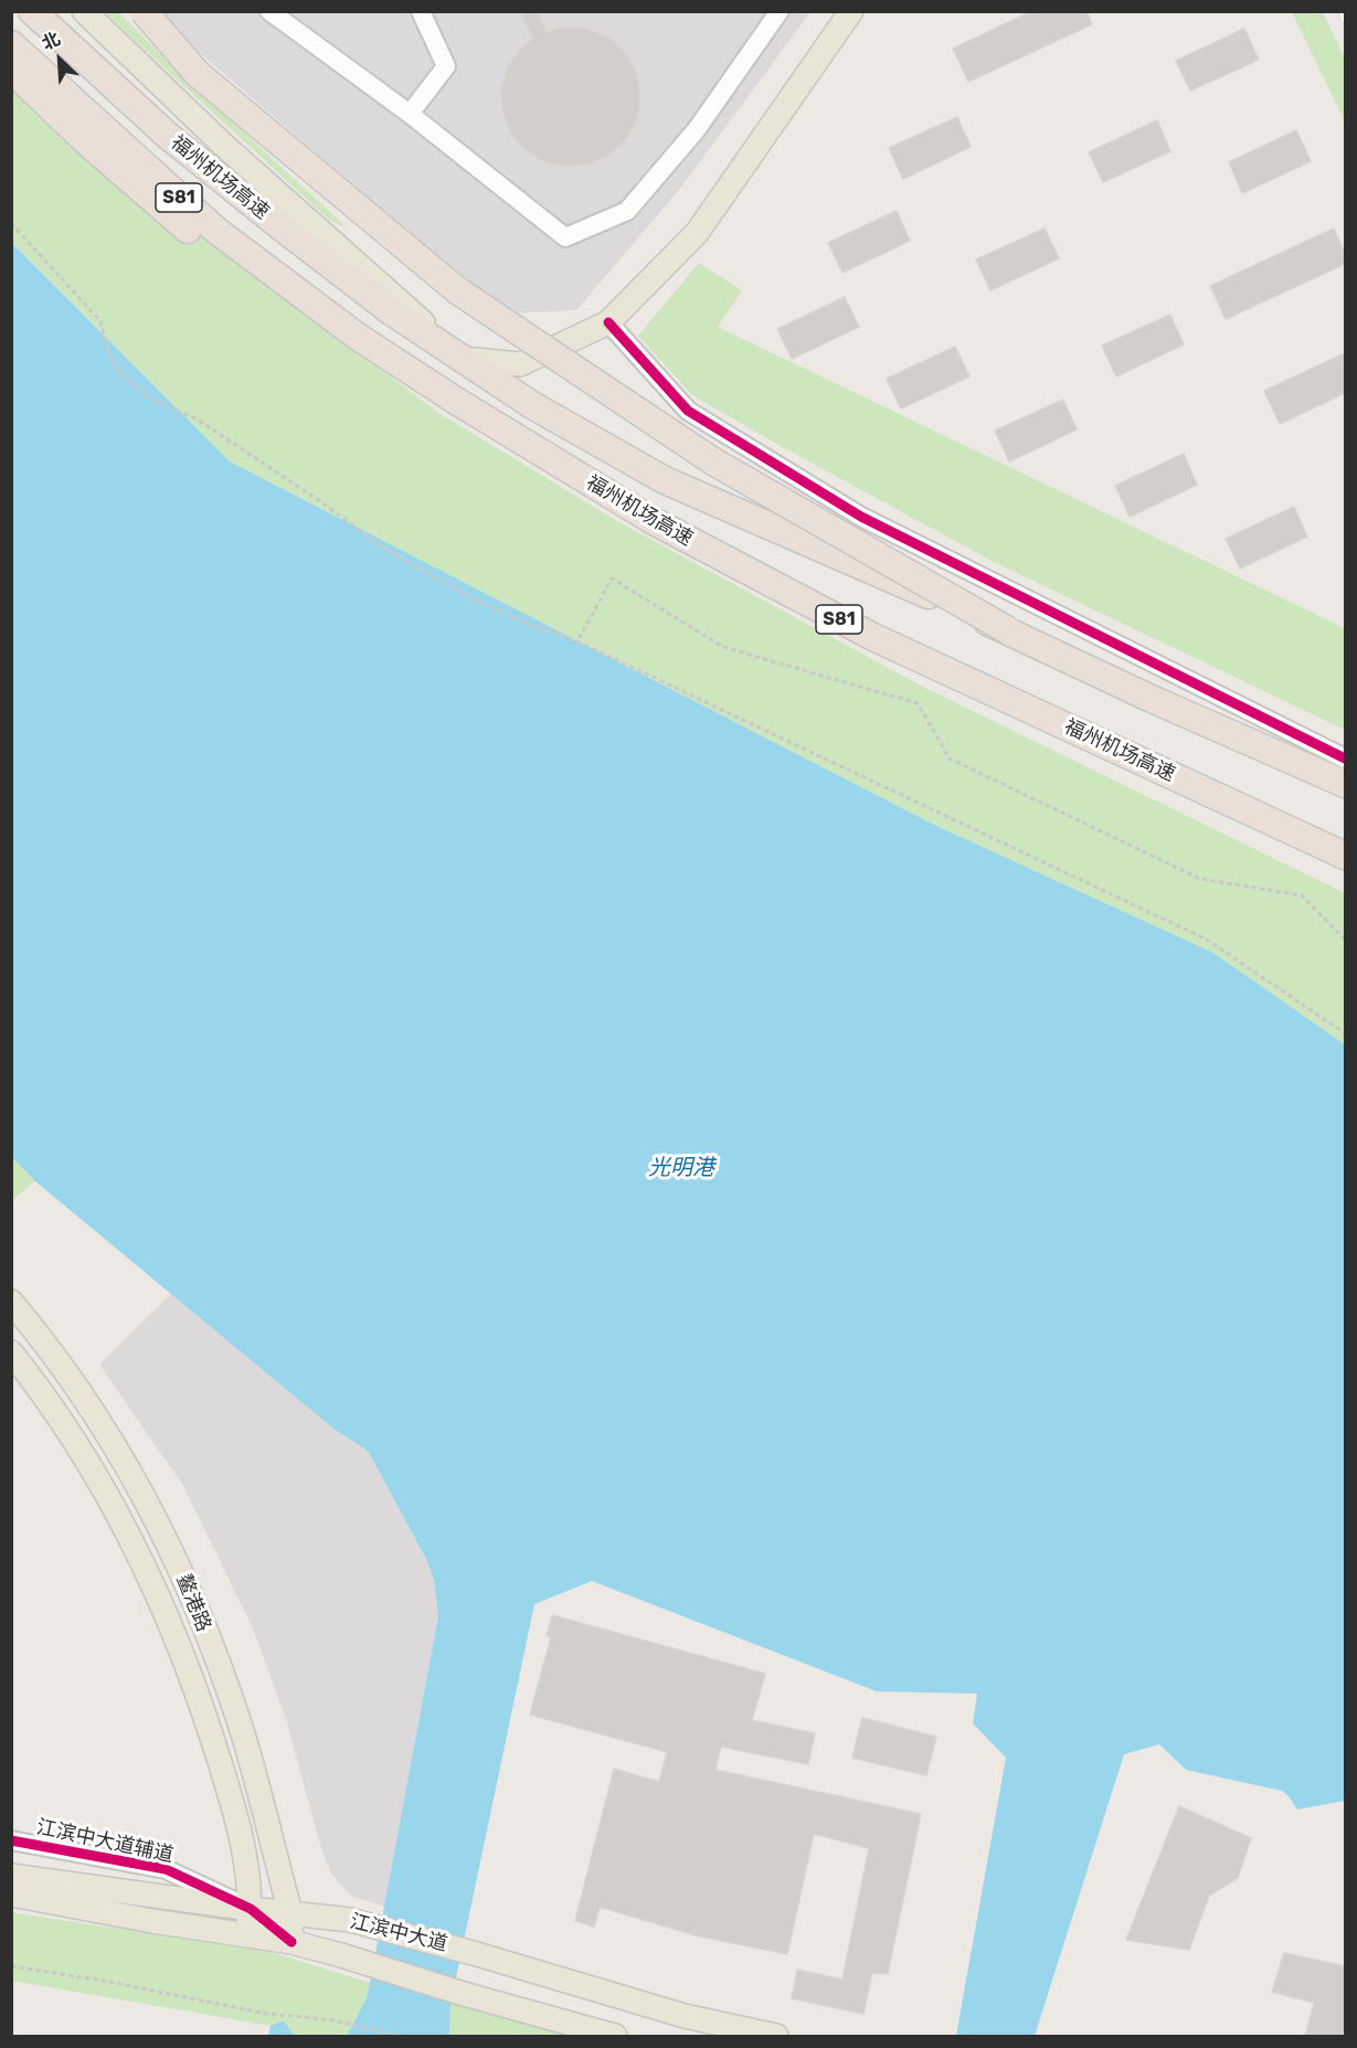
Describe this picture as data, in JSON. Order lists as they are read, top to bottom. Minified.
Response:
{"streets":{"highway":["福州机场高速","S81"],"main road":["鳌港路","江滨中大道"],"street":["江滨中大道辅道"]},"crossings":[["鳌港路","江滨中大道辅道"],["鳌港路","江滨中大道"],["江滨中大道辅道","江滨中大道"]],"water":["光明港"],"north":"top left"}
